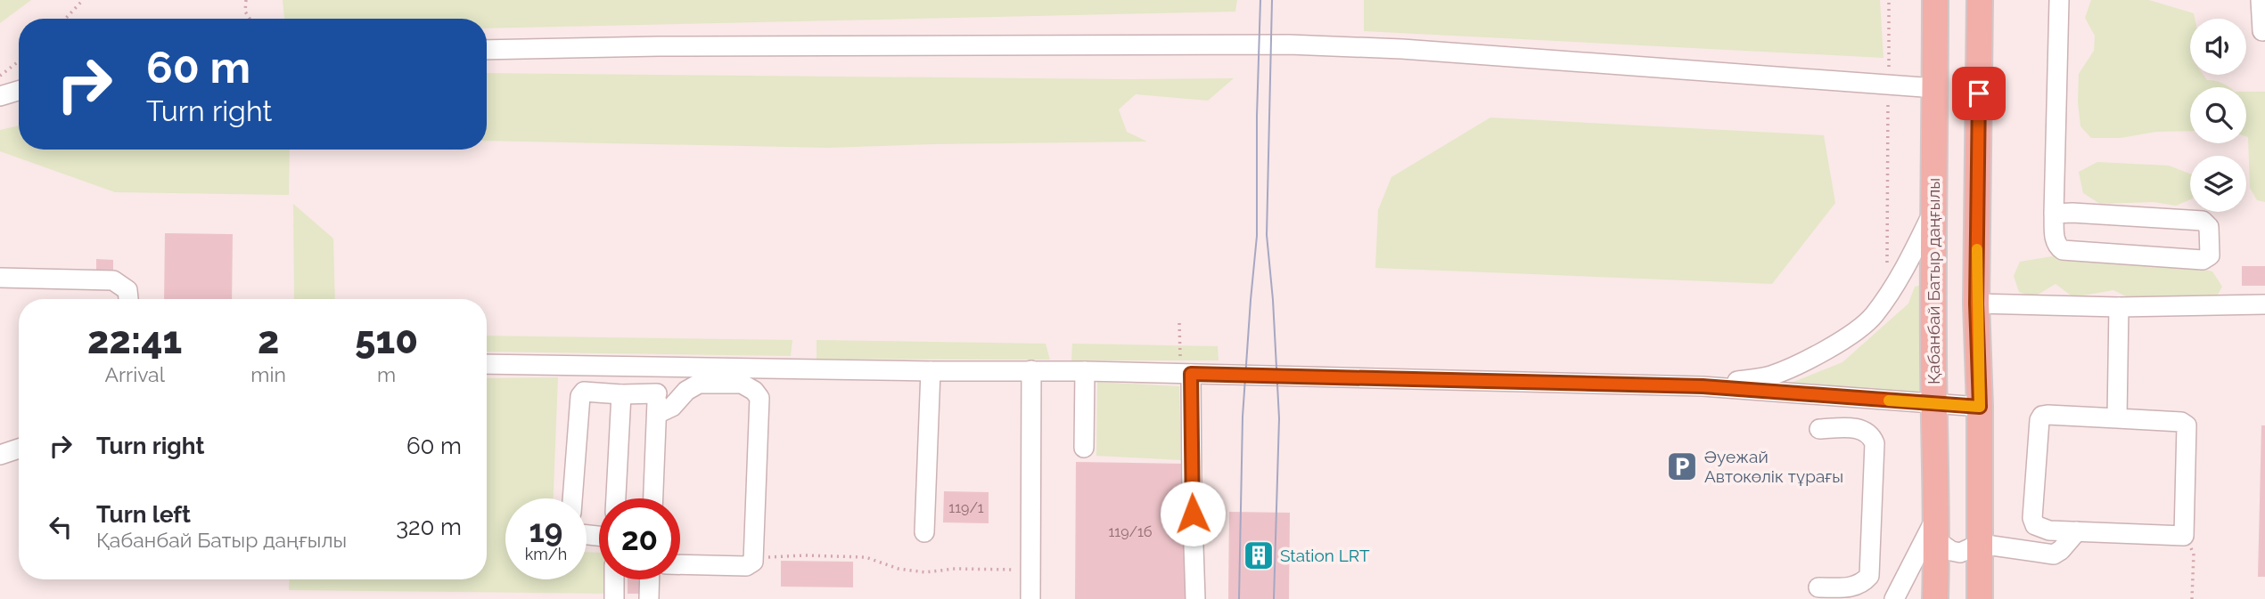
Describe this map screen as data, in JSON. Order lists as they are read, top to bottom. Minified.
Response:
{"streets":{"main road":["Қабанбай Батыр даңғылы"]},"places":{"parking":["Әуежай Автокөлік тұрағы"],"building":["Station LRT"]},"house_numbers":["119/1","119/1б"],"page":{"turn":["60 m","Turn right"],"eta":["22:41","Arrival","2","min","510","m"],"list":[{"name":"Turn right","value":"60 m"},{"name":"Turn left","note":"Қабанбай Батыр даңғылы","value":"320 m"}],"speed":"19 km/h","limit":"20"}}
